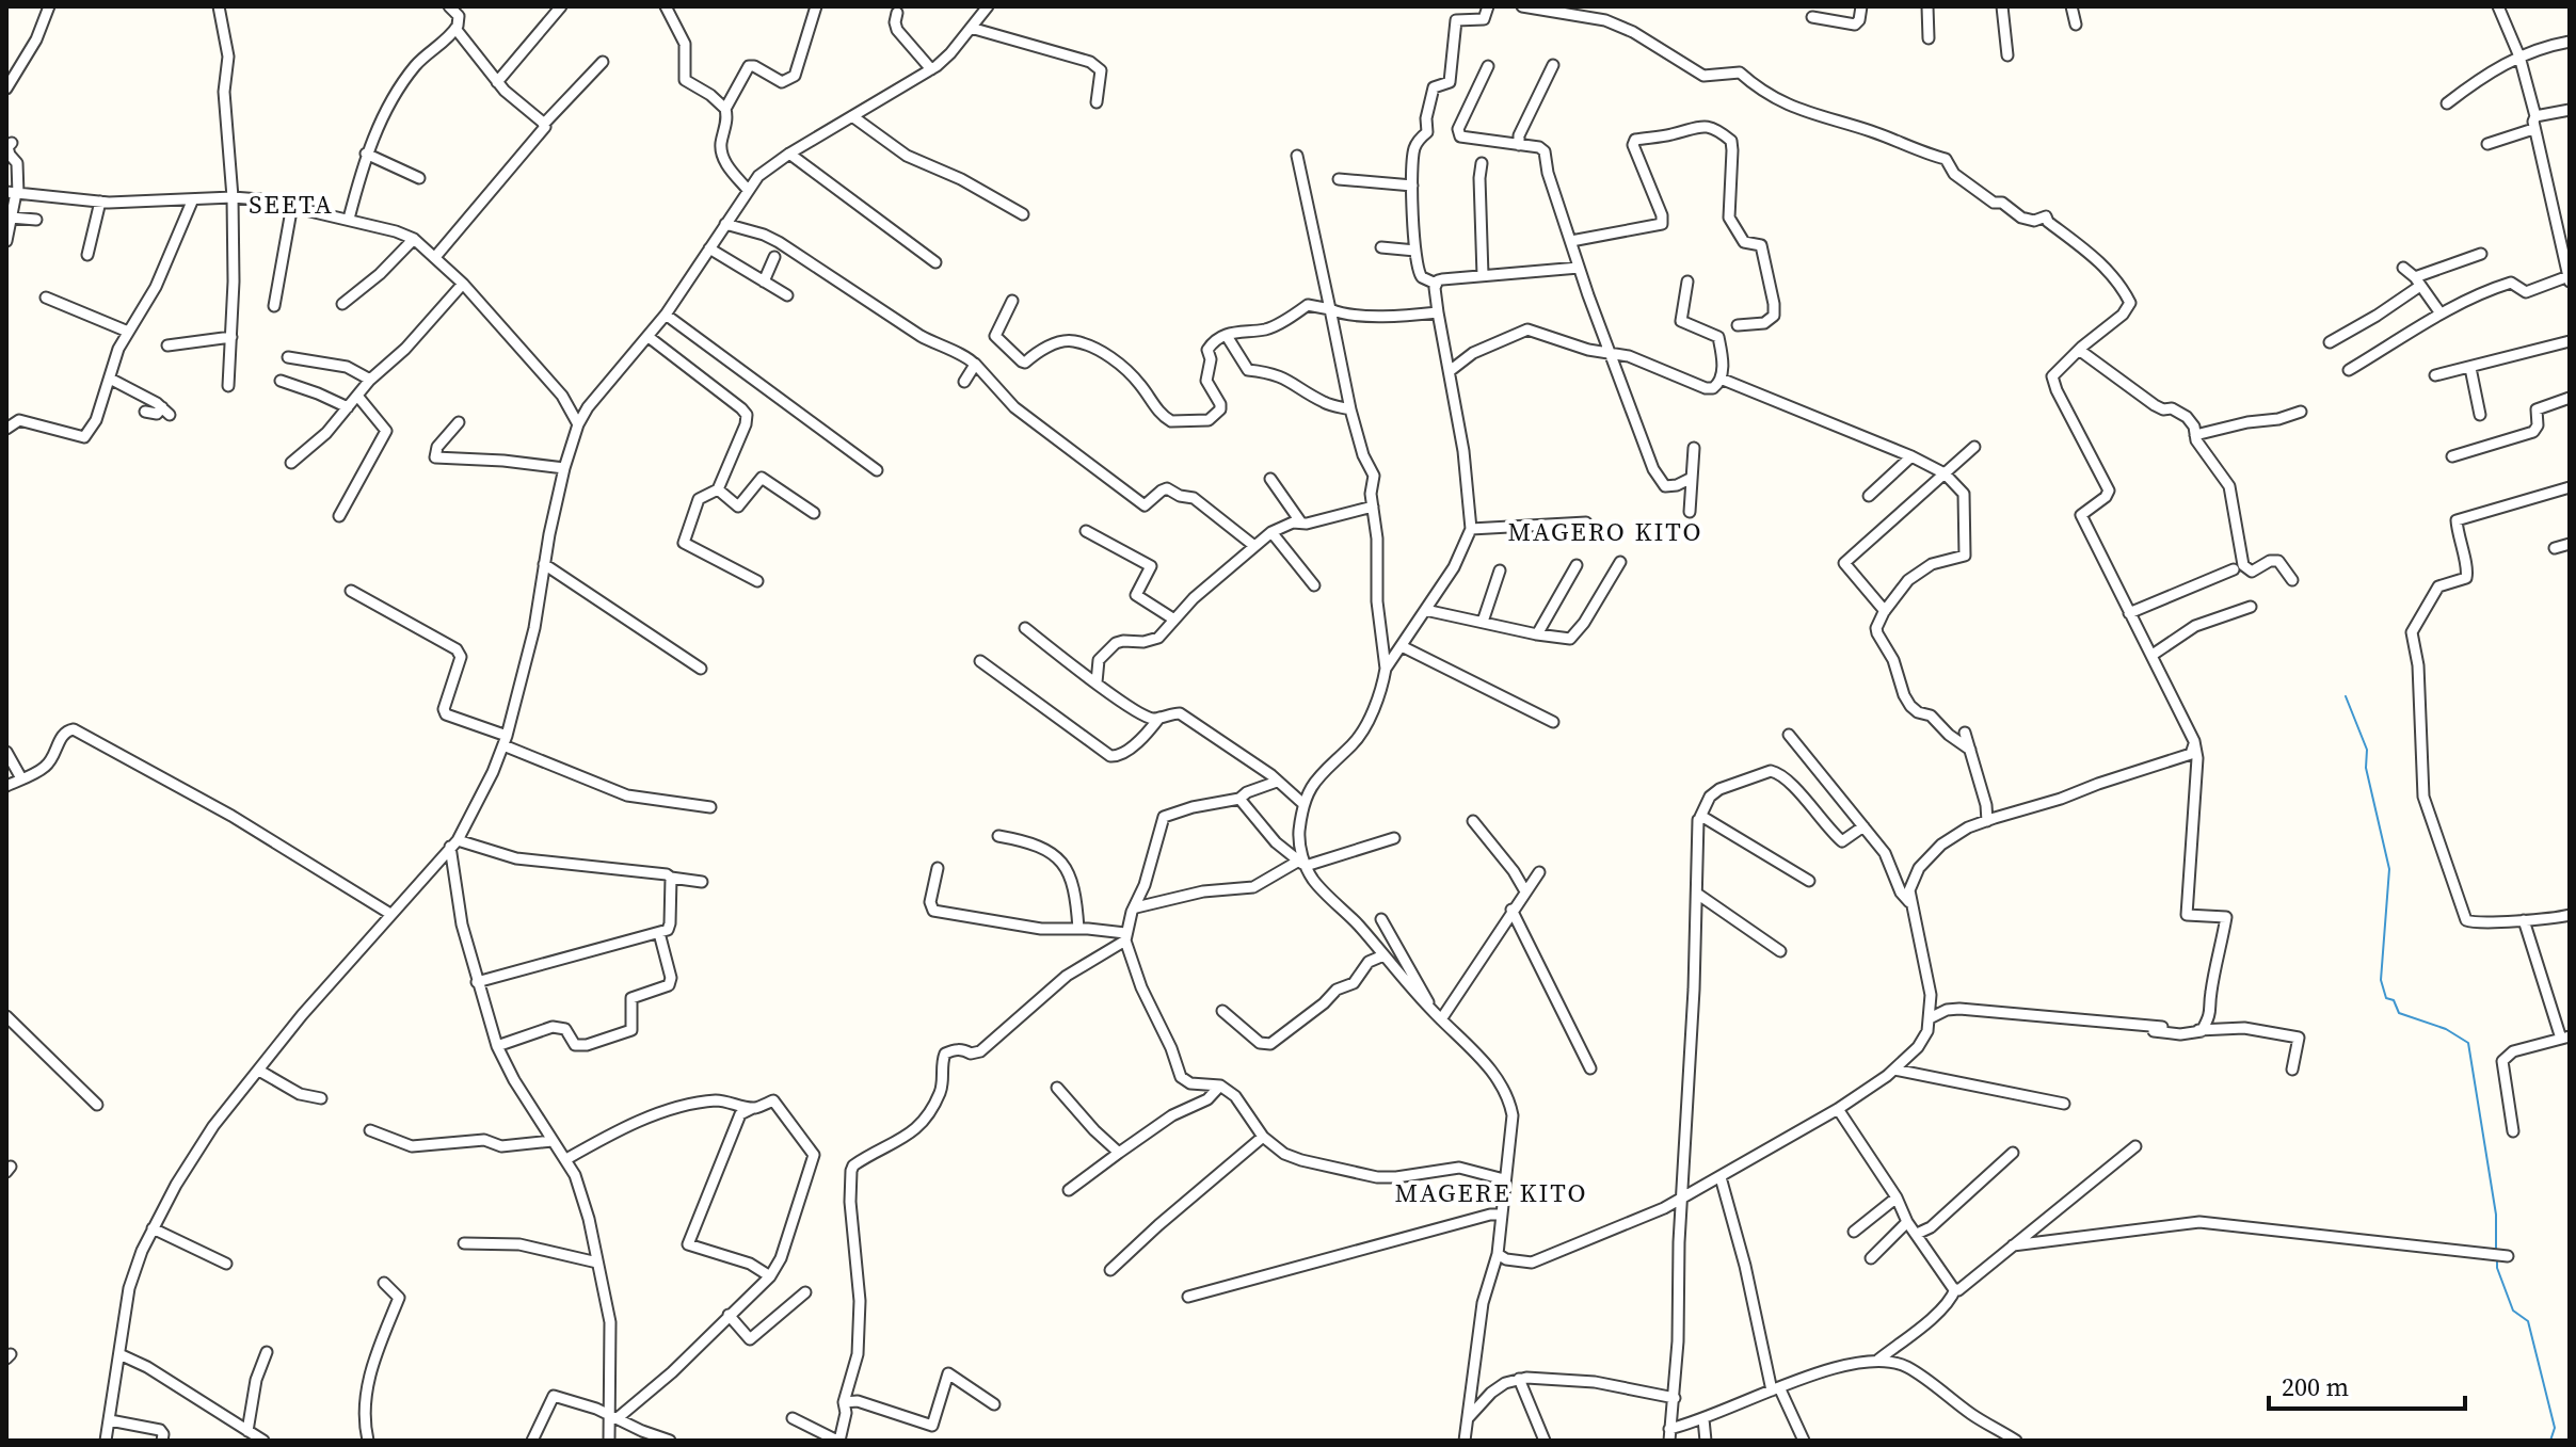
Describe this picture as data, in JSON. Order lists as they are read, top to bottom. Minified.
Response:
{"districts":["SEETA","MAGERO KITO","MAGERE KITO"],"scale_bar":"200 m"}
